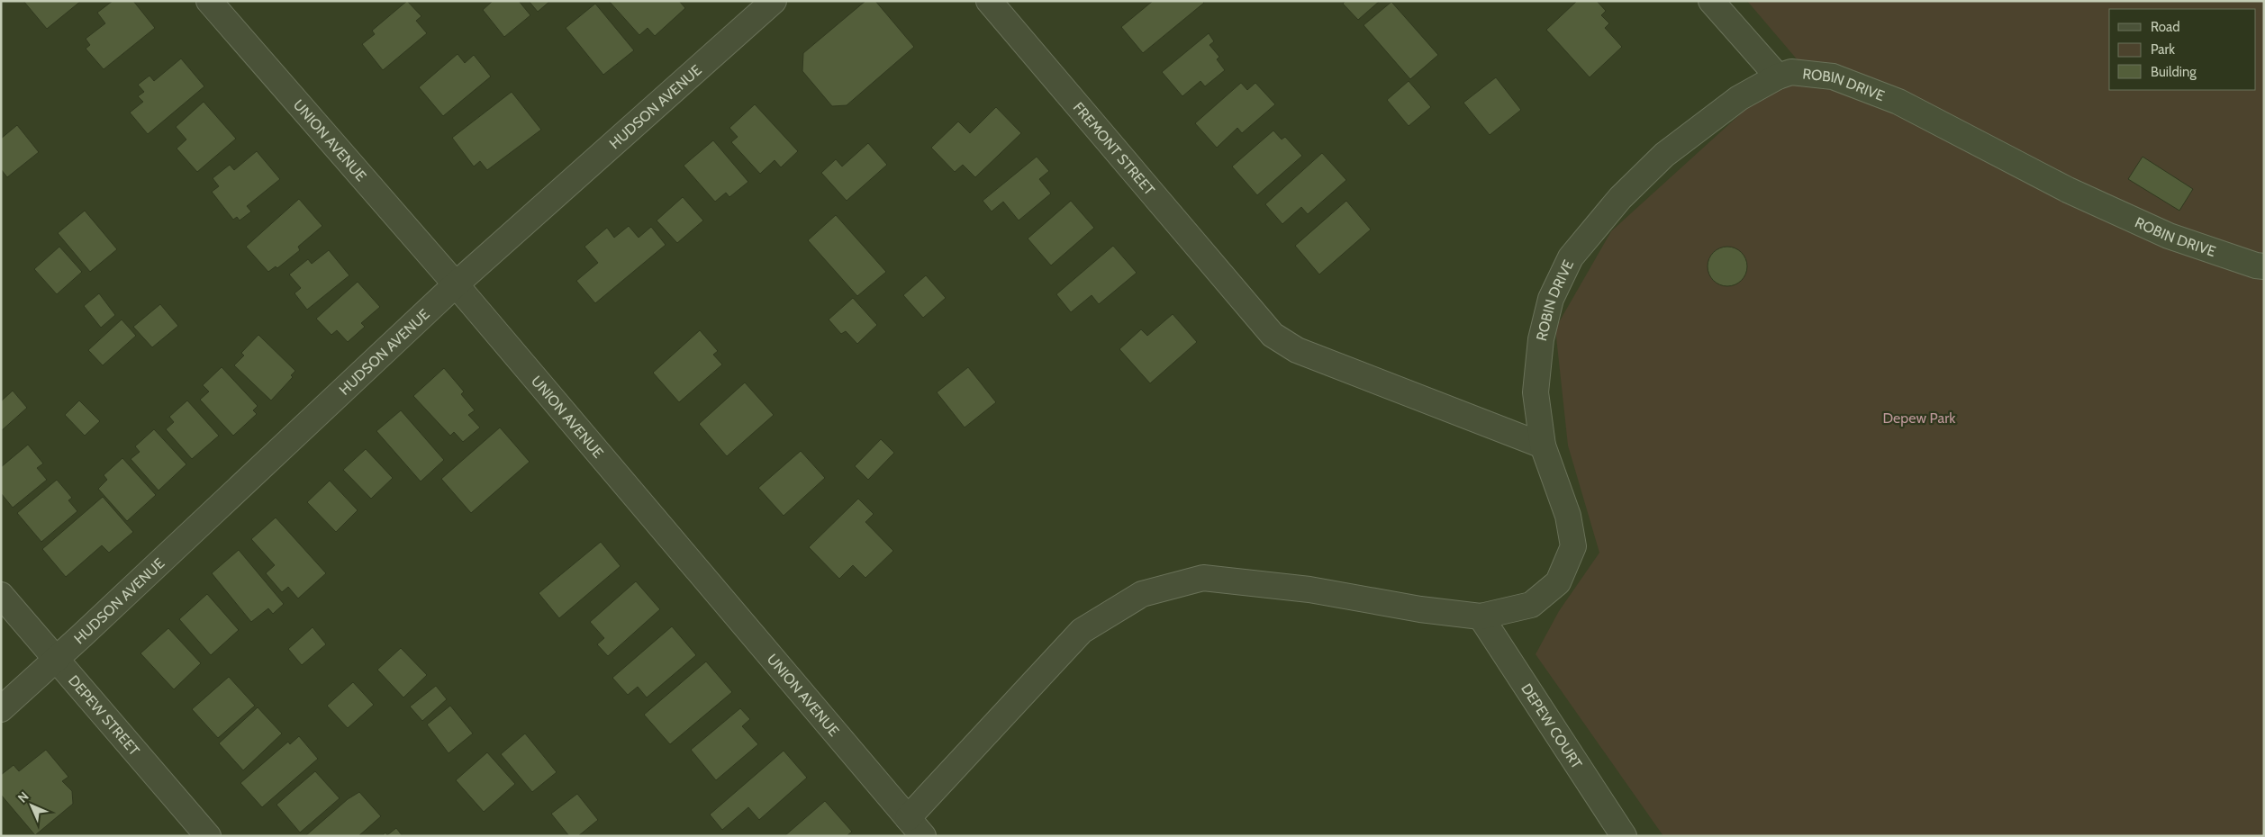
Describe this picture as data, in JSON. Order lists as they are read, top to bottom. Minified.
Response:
{"streets":{"street":["ROBIN DRIVE","HUDSON AVENUE","UNION AVENUE","FREMONT STREET","DEPEW STREET","DEPEW COURT"]},"crossings":[["ROBIN DRIVE","UNION AVENUE"],["ROBIN DRIVE","FREMONT STREET"],["ROBIN DRIVE","DEPEW COURT"],["HUDSON AVENUE","UNION AVENUE"],["HUDSON AVENUE","DEPEW STREET"]],"parks":["Depew Park"],"legend":["Road","Park","Building"],"north":"top left"}
